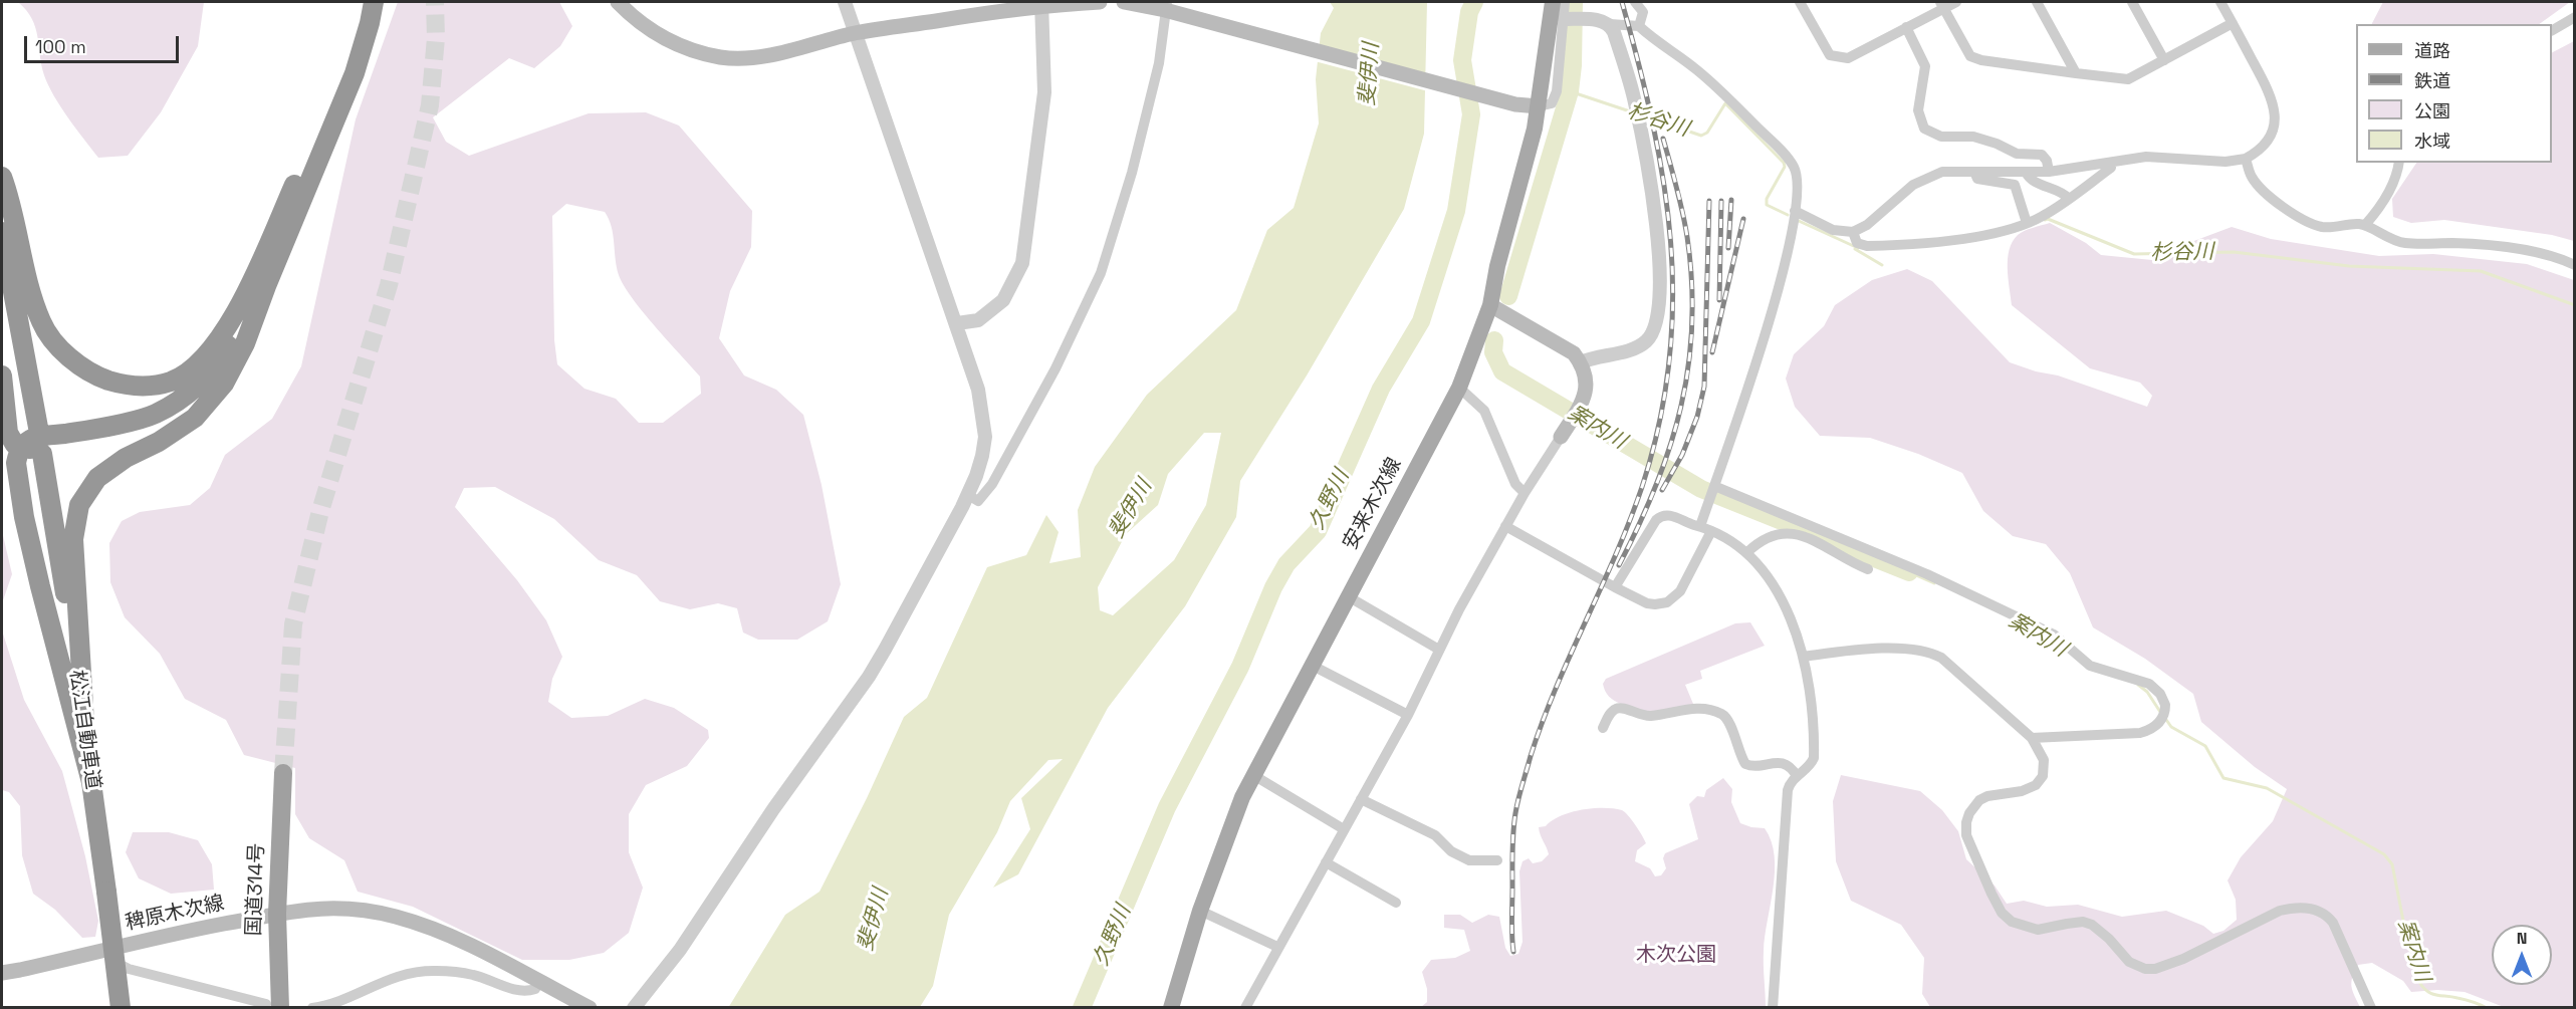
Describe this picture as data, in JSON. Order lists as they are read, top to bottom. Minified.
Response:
{"streets":{"highway":["松江自動車道","国道314号"],"main road":["安来木次線","稗原木次線"]},"crossings":[["国道314号","稗原木次線"]],"water":["斐伊川","杉谷川","案内川","久野川"],"parks":["木次公園"],"legend":["道路","鉄道","公園","水域"],"scale_bar":"100 m","north":"top"}
